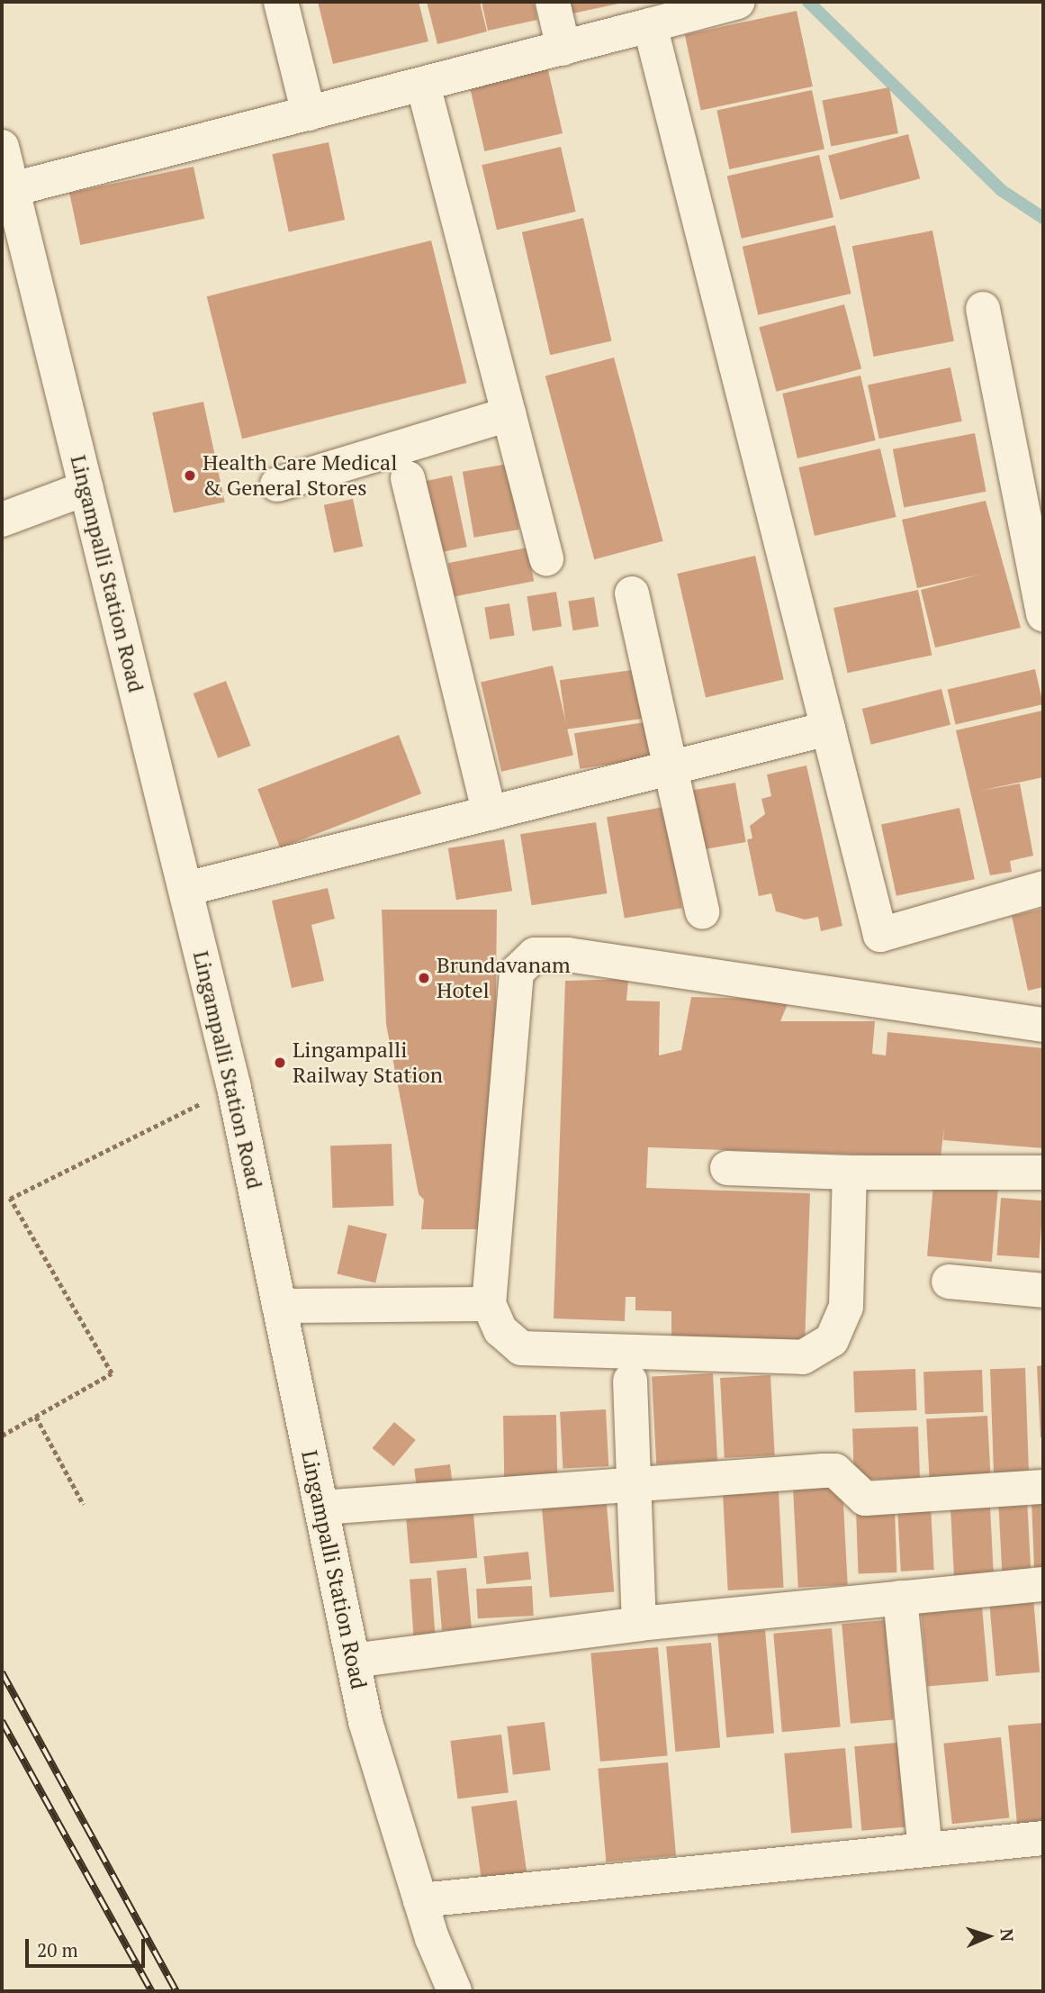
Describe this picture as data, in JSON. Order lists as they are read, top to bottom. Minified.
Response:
{"streets":{"street":["Lingampalli Station Road"]},"places":["Health Care Medical & General Stores","Brundavanam Hotel","Lingampalli Railway Station"],"scale_bar":"20 m","north":"right"}
